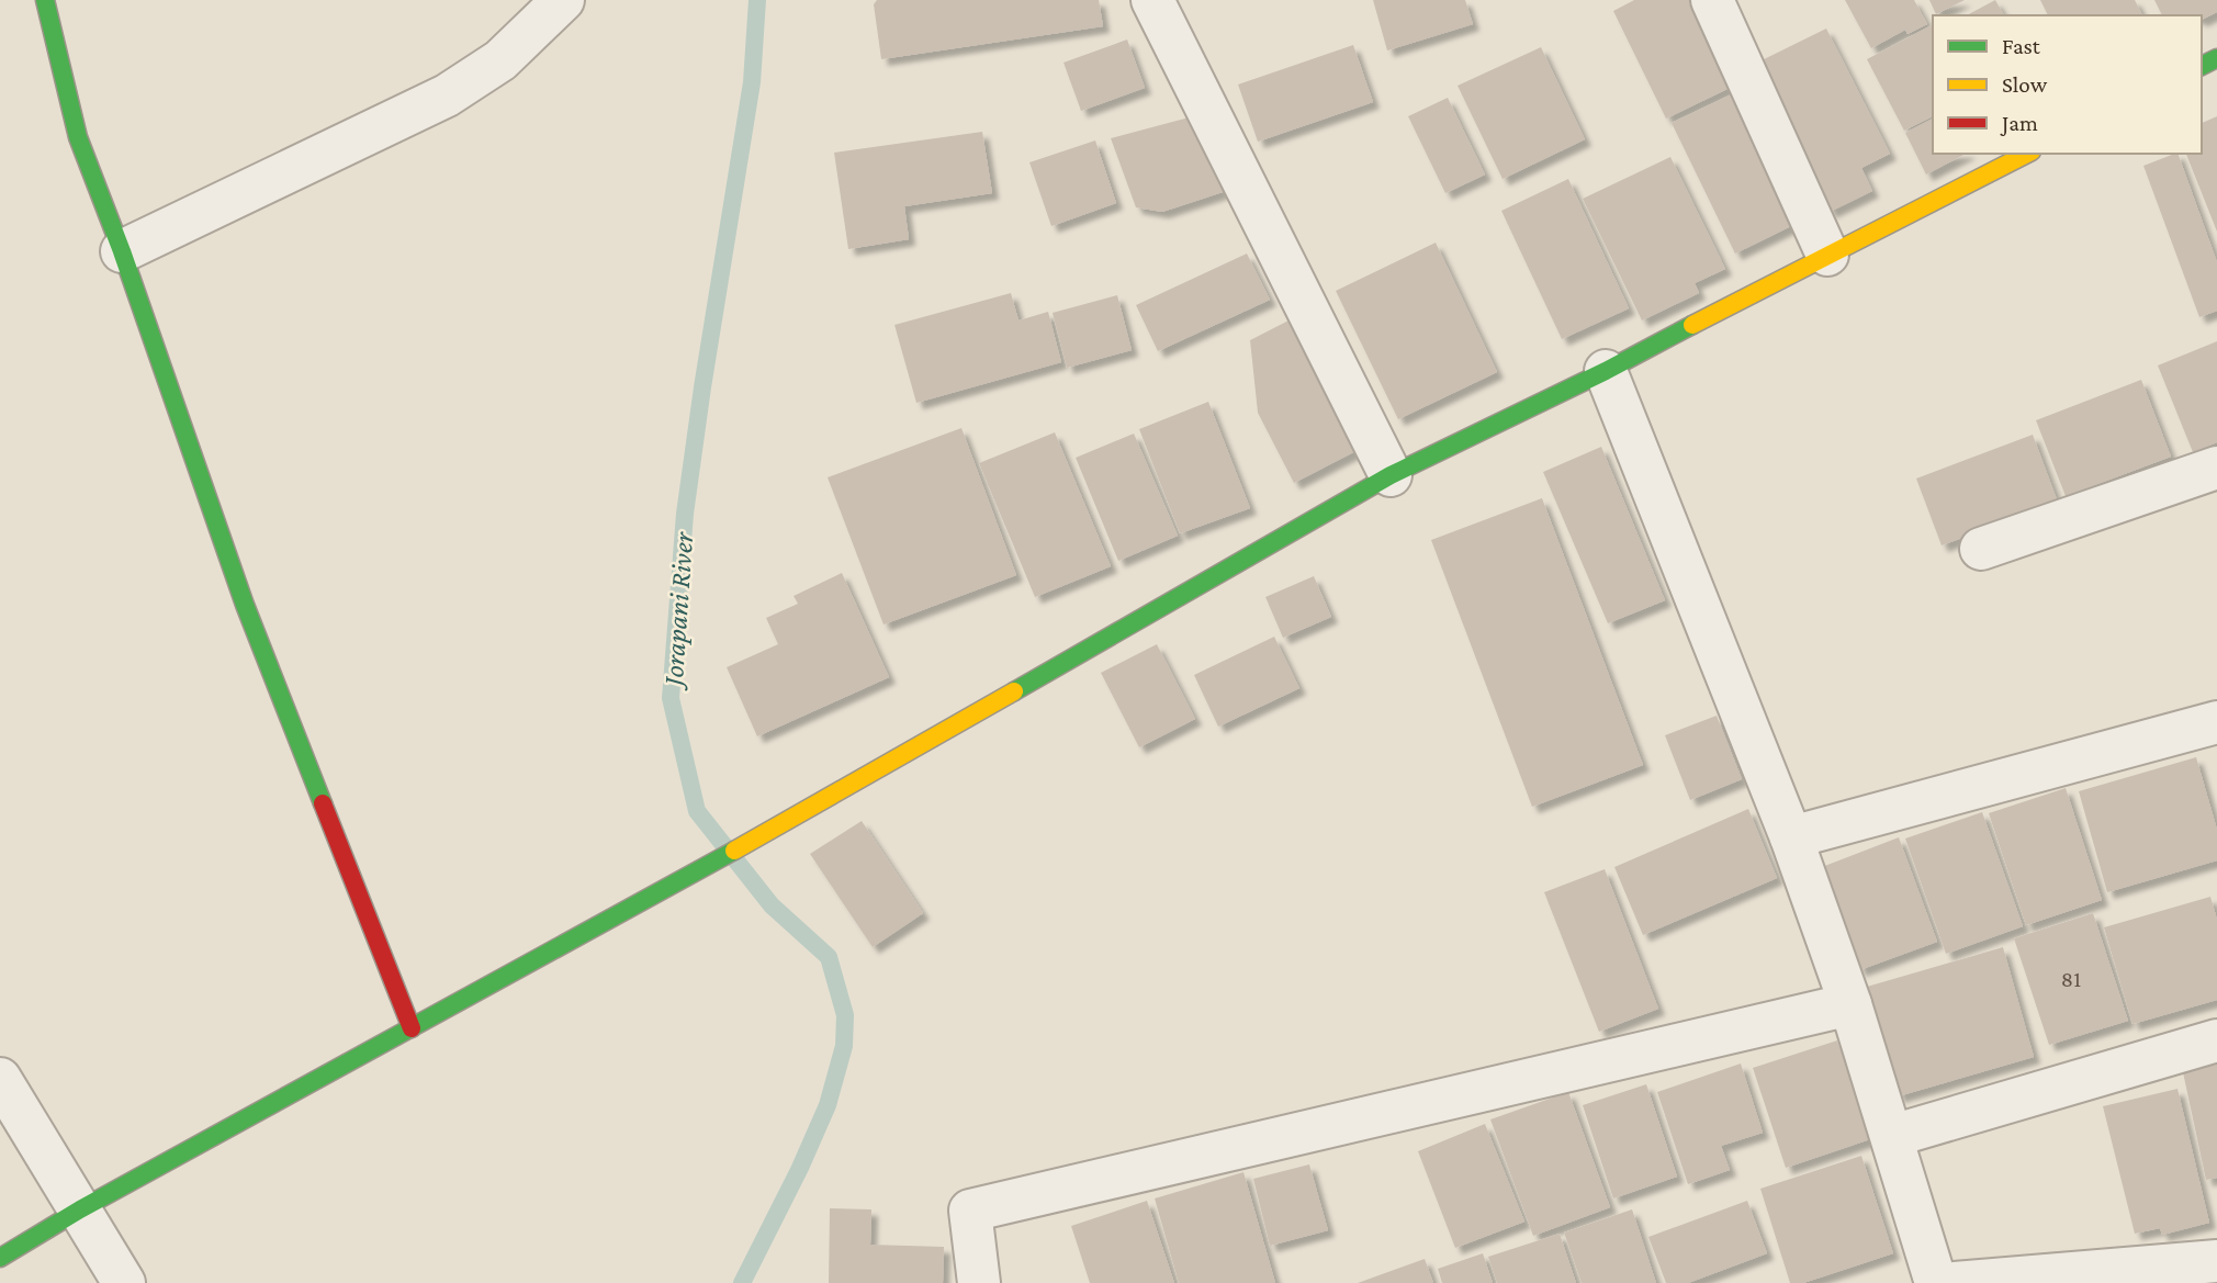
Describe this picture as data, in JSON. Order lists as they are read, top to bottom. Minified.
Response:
{"water":["Jorapani River"],"house_numbers":["81"],"legend":["Fast","Slow","Jam"]}
